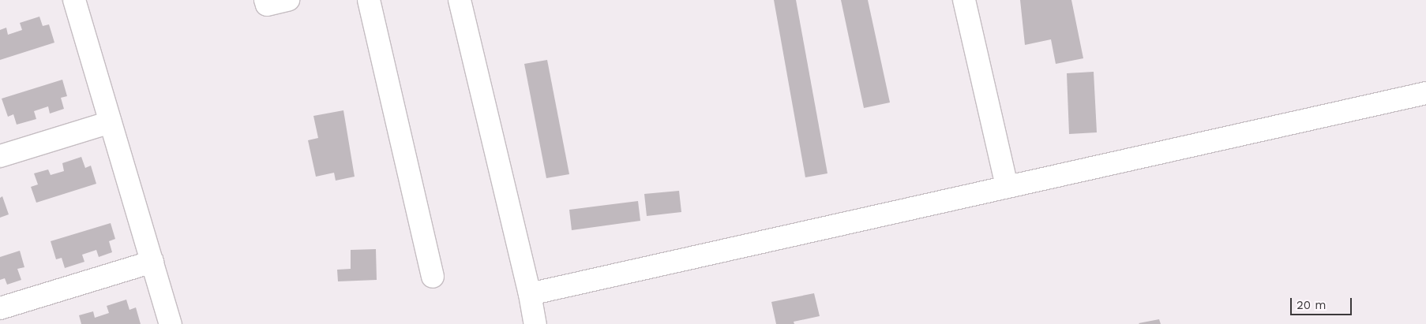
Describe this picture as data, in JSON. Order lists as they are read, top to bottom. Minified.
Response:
{"scale_bar":"20 m"}
